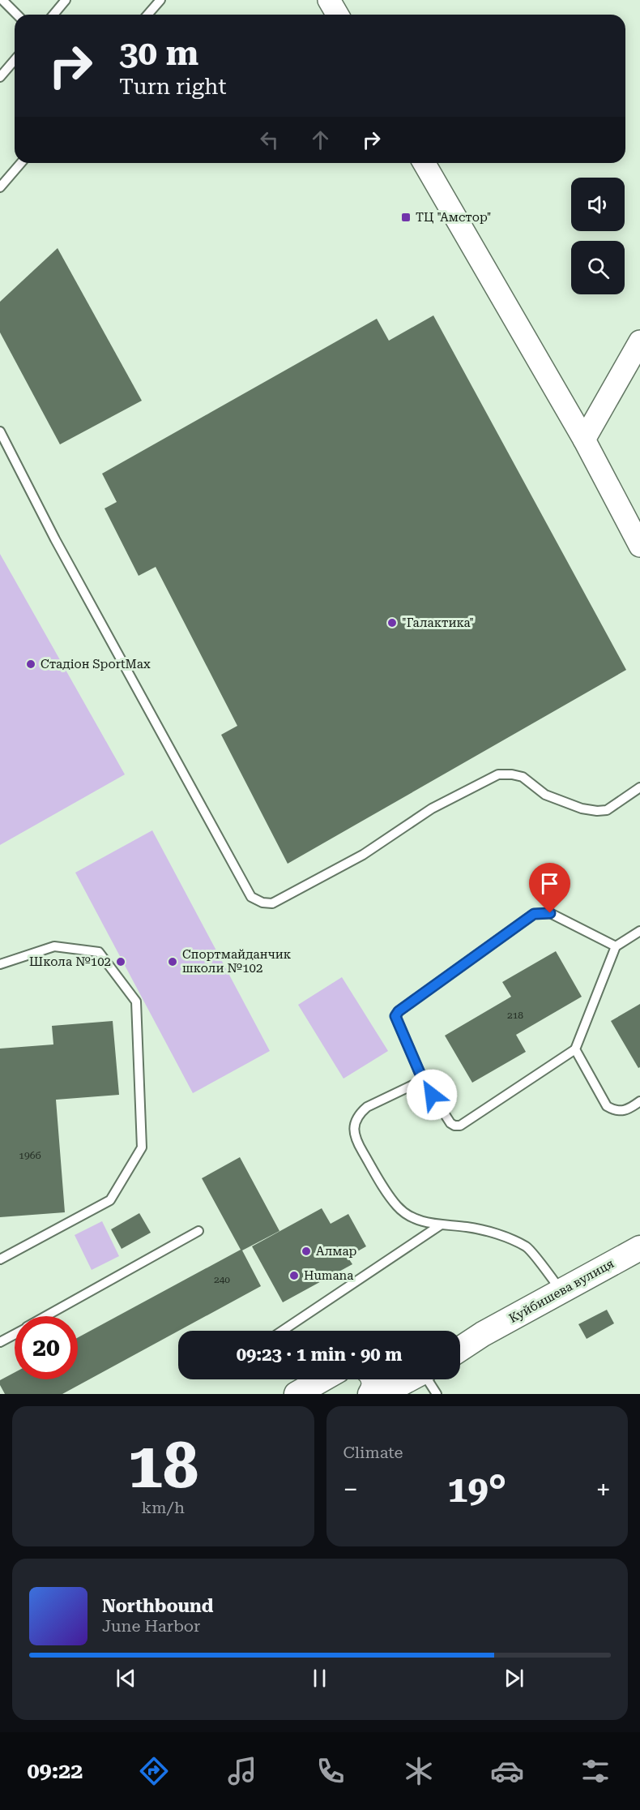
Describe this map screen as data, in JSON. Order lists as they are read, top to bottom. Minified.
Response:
{"streets":{"main road":["Куйбишева вулиця"]},"places":{"transit":["ТЦ \"Амстор\""],"other":["\"Галактика\"","Стадіон SportMax","Школа №102","Спортмайданчик школи №102","Алмар","Humana"]},"house_numbers":["218","196б","240"],"page":{"turn":["30 m","Turn right"],"limit":"20","trip":"09:23 · 1 min · 90 m","tile":[["18","km/h"],"Climate"],"heat":["−","19°","+"],"song":["Northbound","June Harbor"],"tabs":"09:22"}}
